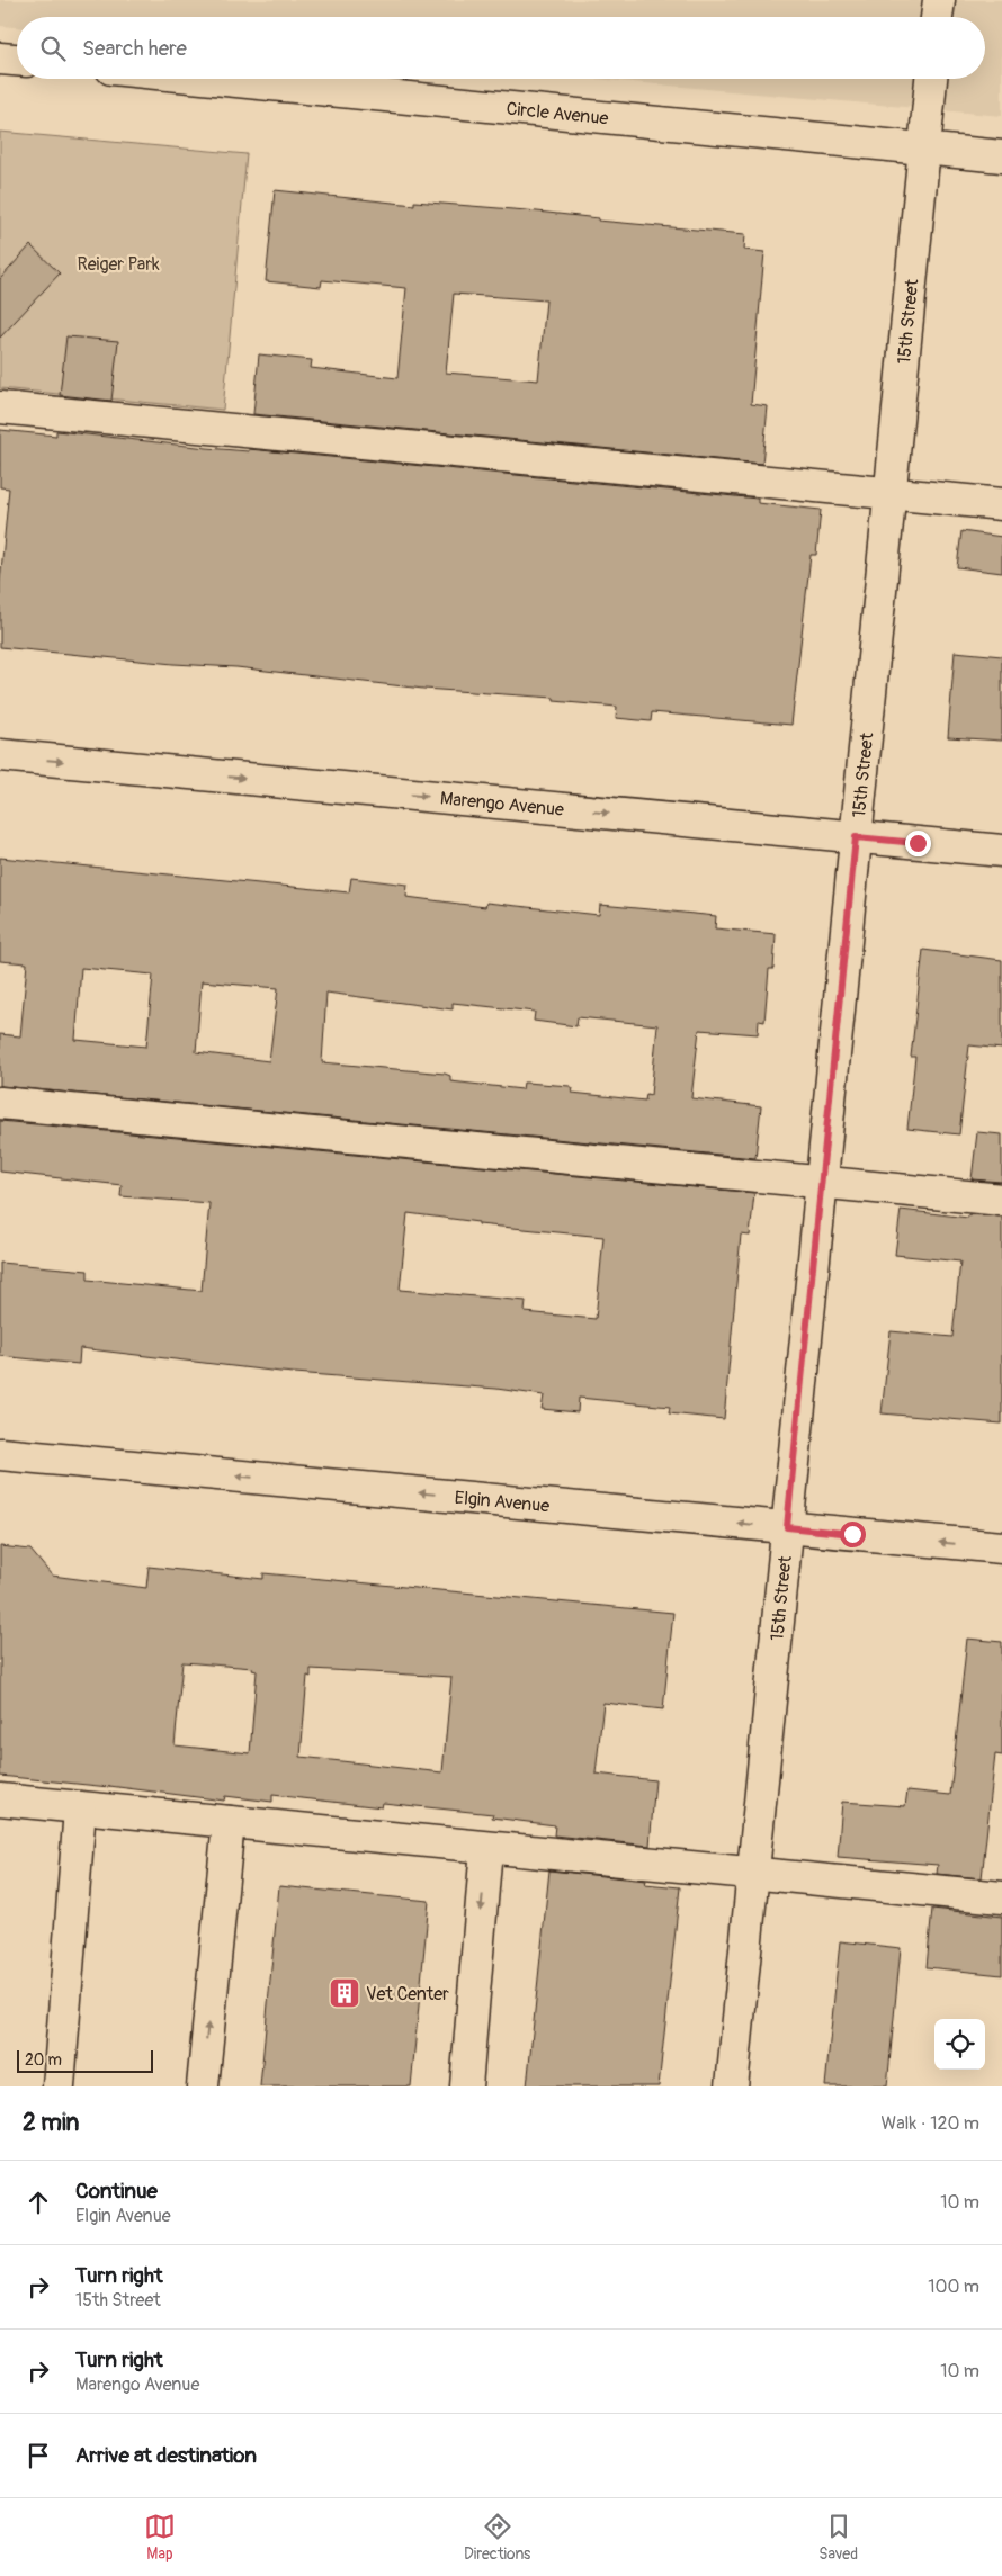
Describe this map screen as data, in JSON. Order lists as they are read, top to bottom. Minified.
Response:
{"streets":{"street":["Circle Avenue","15th Street","Marengo Avenue","Elgin Avenue"]},"crossings":[["Circle Avenue","15th Street"],["15th Street","Marengo Avenue"],["15th Street","Elgin Avenue"]],"one_way":["Marengo Avenue","Elgin Avenue"],"parks":["Reiger Park"],"places":{"building":["Vet Center"]},"scale_bar":"20 m","page":{"search":"Search here","scale":"20 m","heading":["2 min","Walk · 120 m"],"list":[["Continue","Elgin Avenue","10 m"],["Turn right","15th Street","100 m"],["Turn right","Marengo Avenue","10 m"],"Arrive at destination"],"nav":["Map","Directions","Saved"]}}
